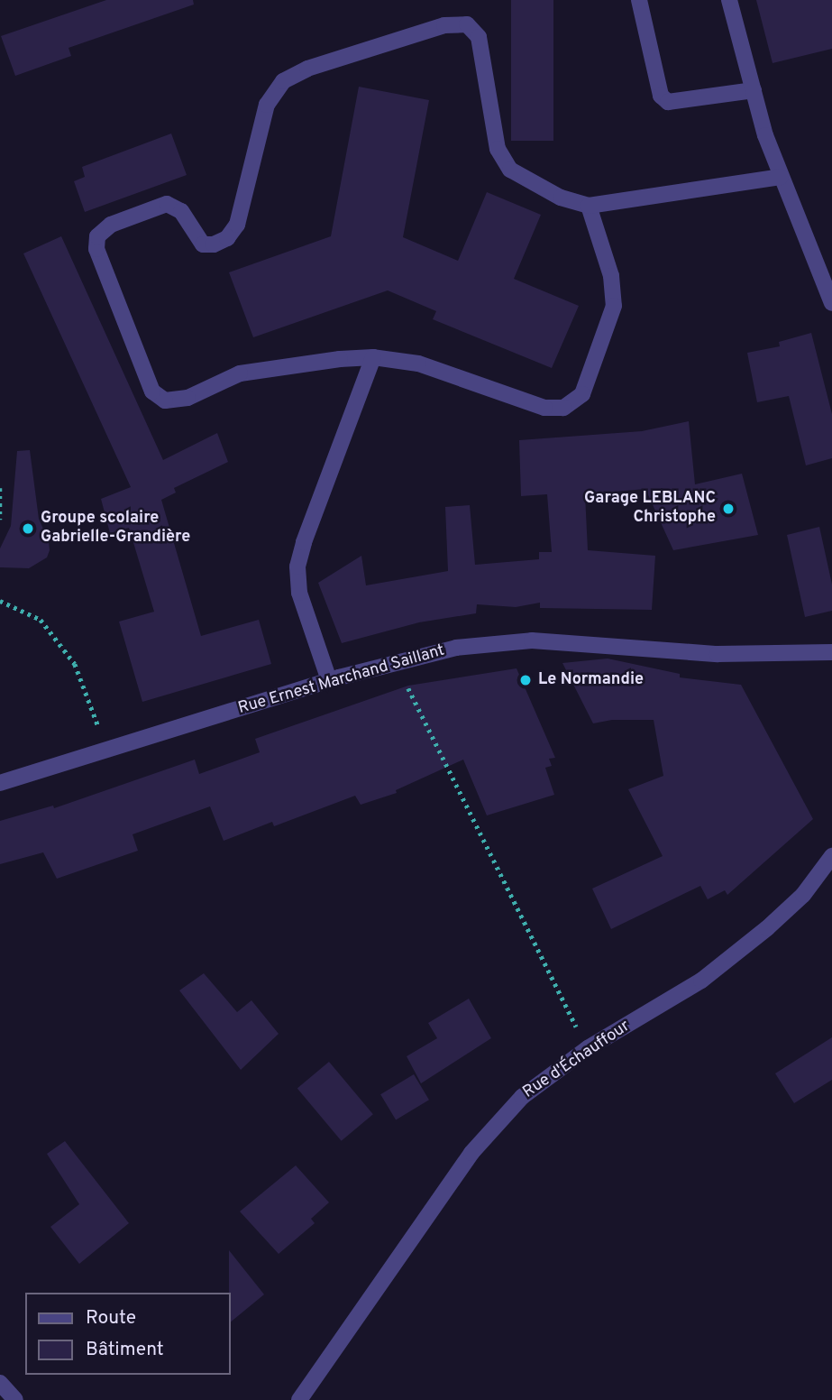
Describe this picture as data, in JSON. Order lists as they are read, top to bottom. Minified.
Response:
{"streets":{"street":["Rue Ernest Marchand Saillant","Rue d'Échauffour"]},"places":["Garage LEBLANC Christophe","Groupe scolaire Gabrielle-Grandière","Le Normandie"],"legend":["Route","Bâtiment"]}
